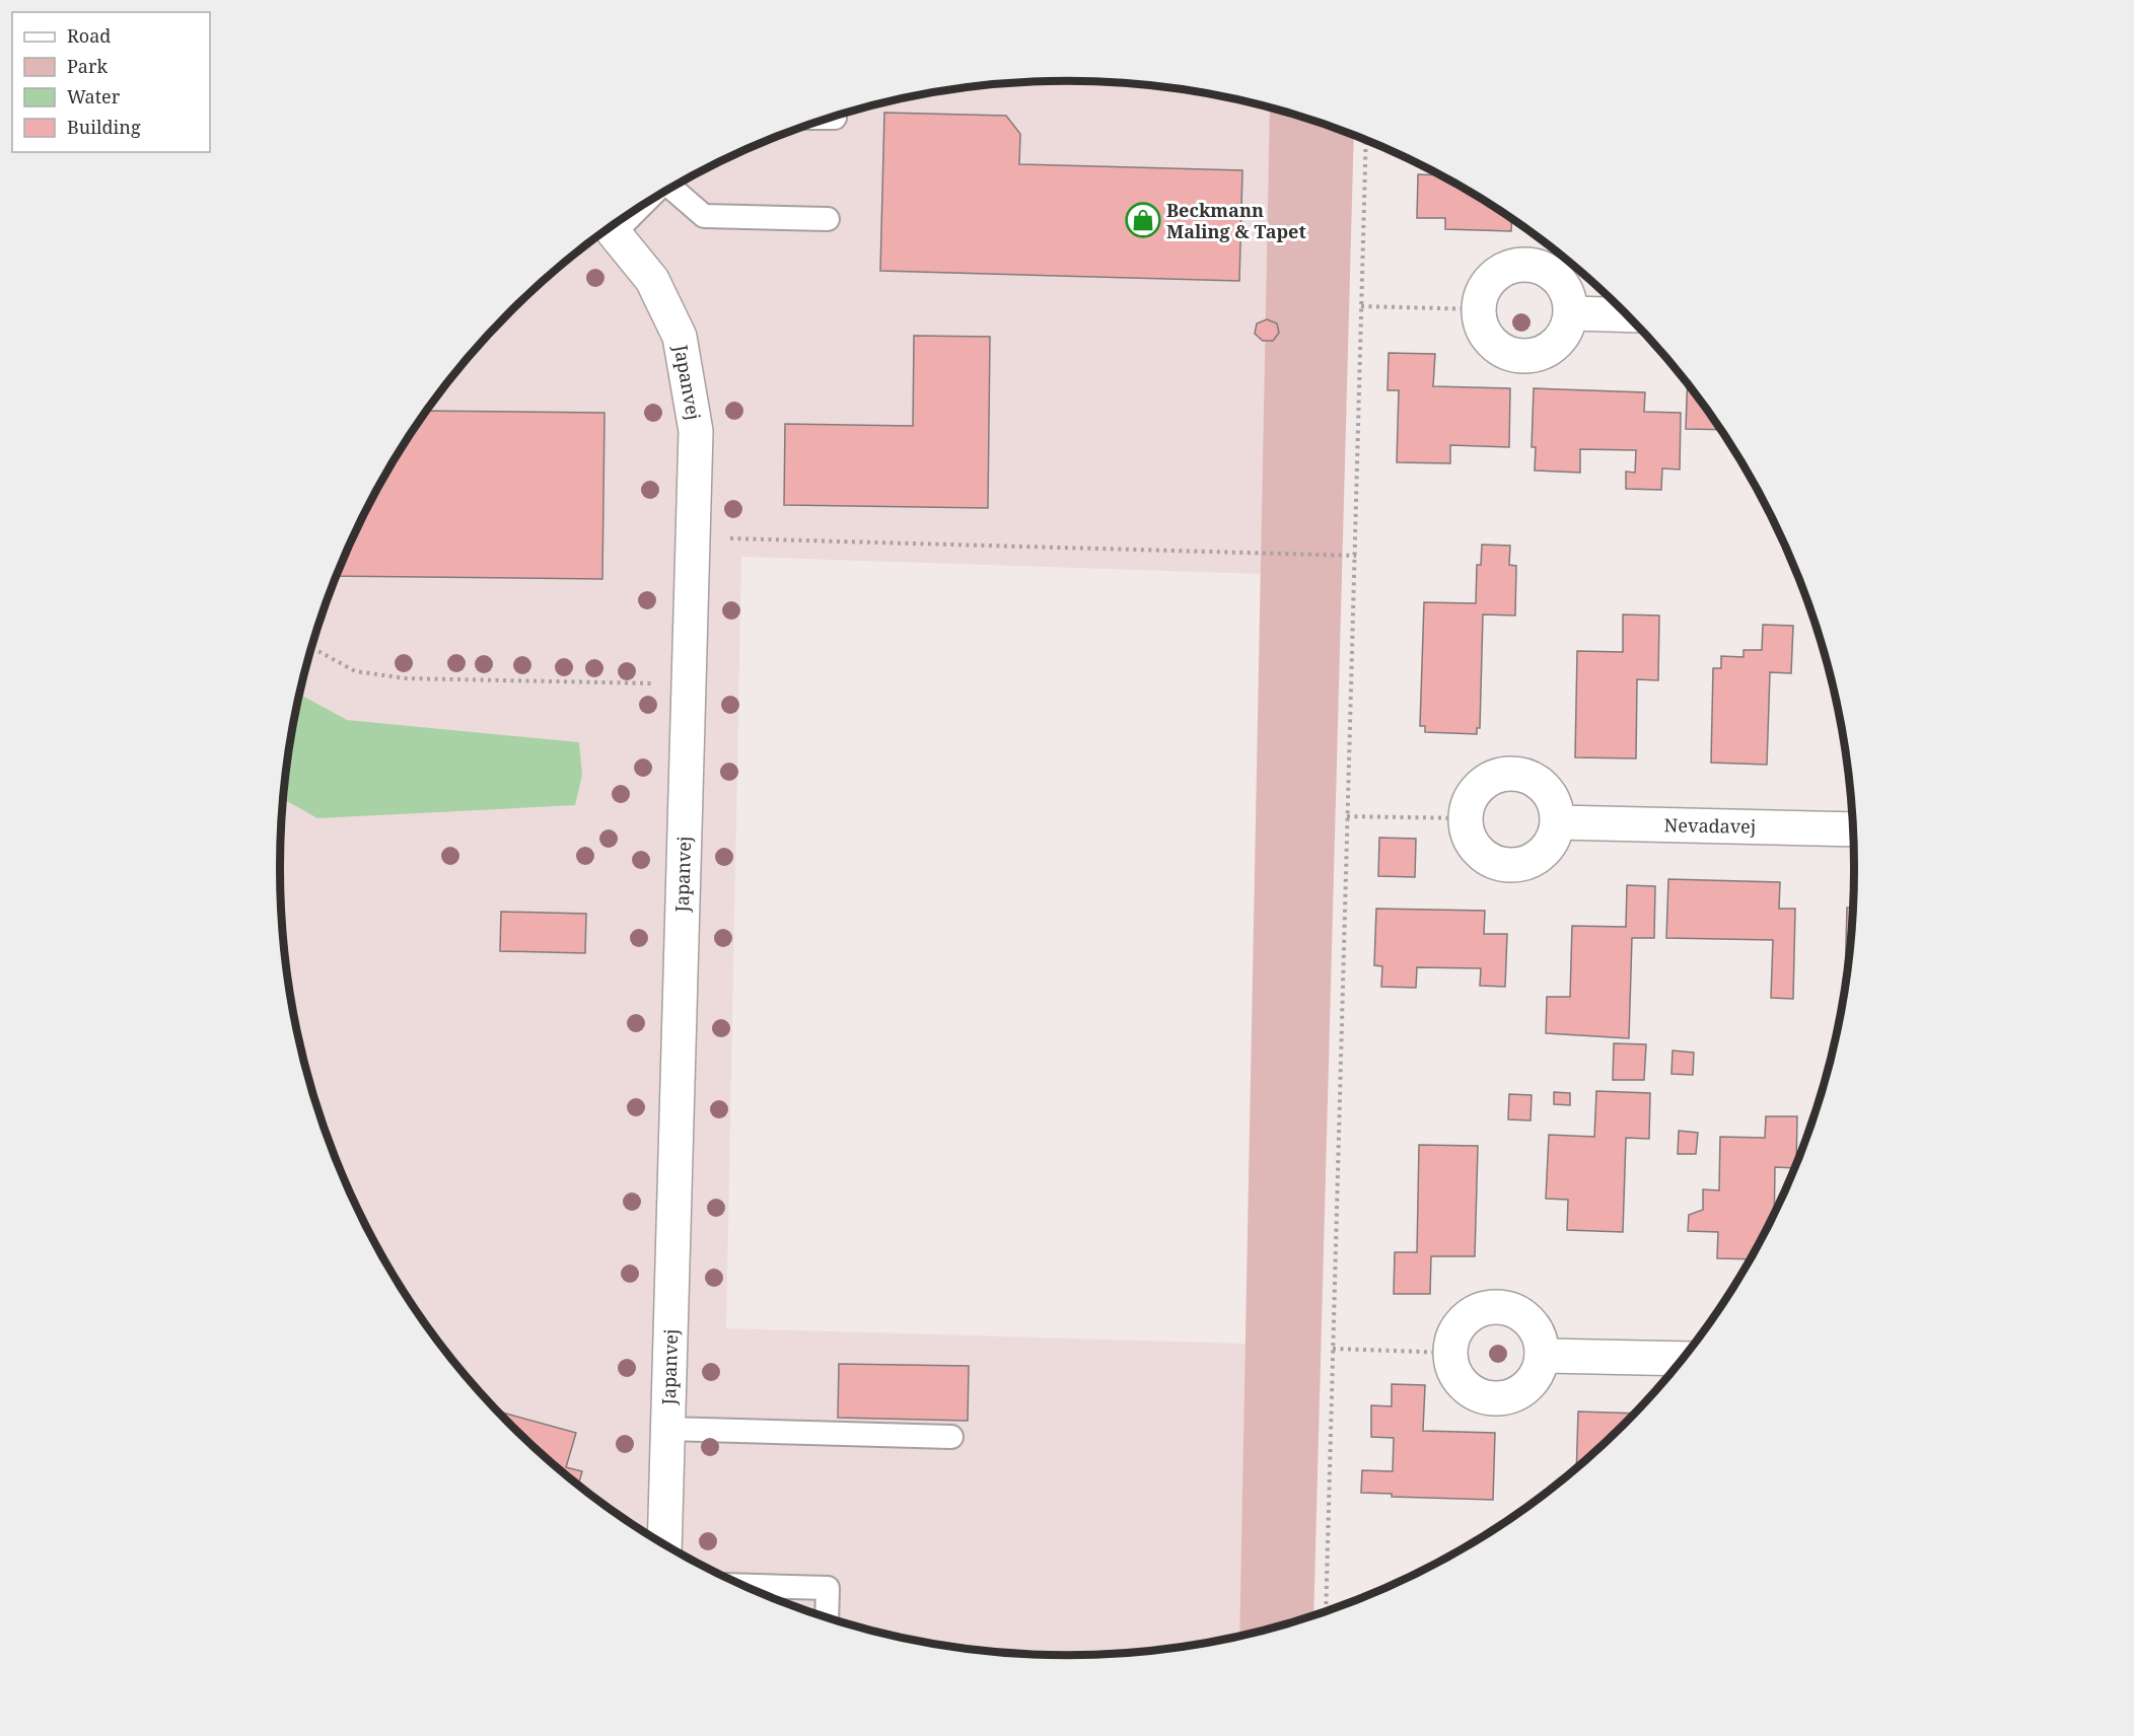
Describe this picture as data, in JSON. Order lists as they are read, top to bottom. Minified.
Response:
{"streets":{"street":["Japanvej","Nevadavej"]},"places":{"shop":["Beckmann Maling & Tapet"]},"legend":["Road","Park","Water","Building"]}
